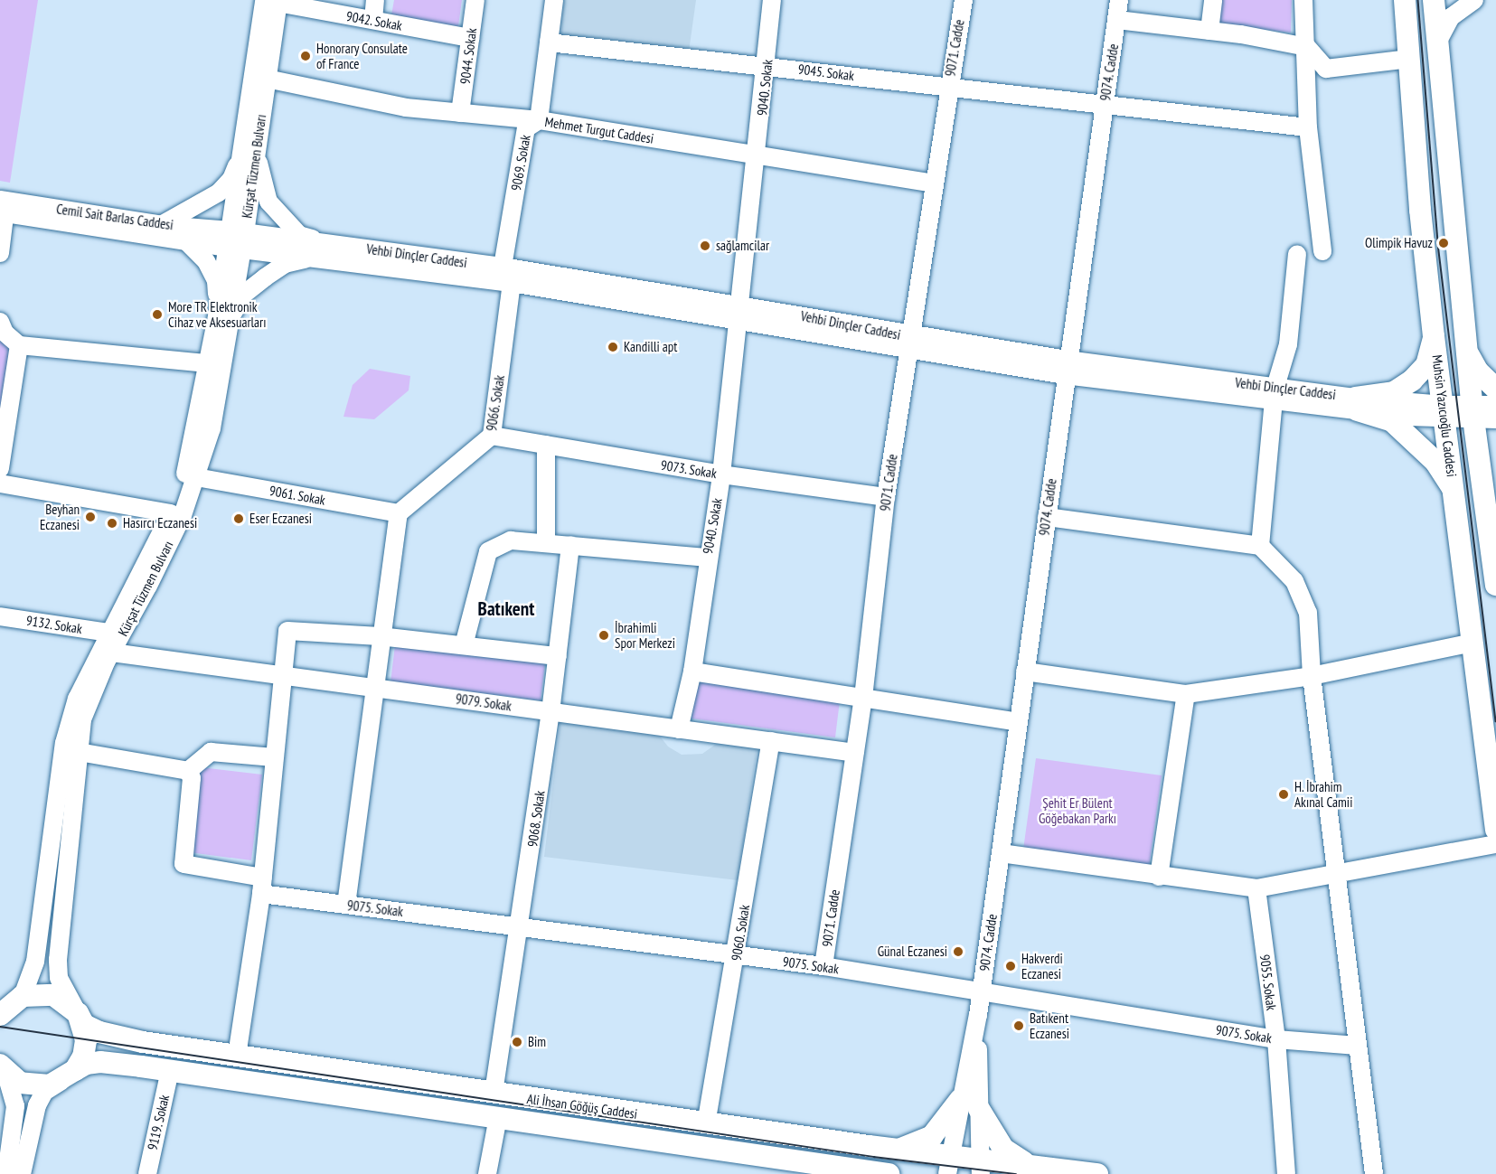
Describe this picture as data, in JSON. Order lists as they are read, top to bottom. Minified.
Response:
{"streets":{"main road":["Muhsin Yazıcıoğlu Caddesi","Ali İhsan Göğüş Caddesi"],"street":["9042. Sokak","9071. Cadde","9044. Sokak","9045. Sokak","9074. Cadde","9040. Sokak","Mehmet Turgut Caddesi","9069. Sokak","Kürşat Tüzmen Bulvarı","Cemil Sait Barlas Caddesi","Vehbi Dinçler Caddesi","9066. Sokak","9073. Sokak","9061. Sokak","9132. Sokak","9079. Sokak","9068. Sokak","9075. Sokak","9060. Sokak","9055. Sokak","9119. Sokak"]},"crossings":[["9042. Sokak","9044. Sokak"],["9042. Sokak","Kürşat Tüzmen Bulvarı"],["9071. Cadde","9045. Sokak"],["9071. Cadde","Mehmet Turgut Caddesi"],["9071. Cadde","Vehbi Dinçler Caddesi"],["9071. Cadde","9073. Sokak"],["9071. Cadde","9079. Sokak"],["9071. Cadde","9075. Sokak"],["9044. Sokak","Mehmet Turgut Caddesi"],["9045. Sokak","9074. Cadde"],["9045. Sokak","9040. Sokak"],["9045. Sokak","9069. Sokak"],["9074. Cadde","Vehbi Dinçler Caddesi"],["9074. Cadde","9075. Sokak"],["9040. Sokak","Mehmet Turgut Caddesi"],["9040. Sokak","Vehbi Dinçler Caddesi"],["9040. Sokak","9073. Sokak"],["9040. Sokak","9079. Sokak"],["Mehmet Turgut Caddesi","9069. Sokak"],["Mehmet Turgut Caddesi","Kürşat Tüzmen Bulvarı"],["9069. Sokak","Vehbi Dinçler Caddesi"],["9069. Sokak","9066. Sokak"],["Kürşat Tüzmen Bulvarı","Cemil Sait Barlas Caddesi"],["Kürşat Tüzmen Bulvarı","Vehbi Dinçler Caddesi"],["Kürşat Tüzmen Bulvarı","9061. Sokak"],["Kürşat Tüzmen Bulvarı","9132. Sokak"],["Kürşat Tüzmen Bulvarı","9079. Sokak"],["Kürşat Tüzmen Bulvarı","Ali İhsan Göğüş Caddesi"],["Cemil Sait Barlas Caddesi","Vehbi Dinçler Caddesi"],["Vehbi Dinçler Caddesi","9066. Sokak"],["Vehbi Dinçler Caddesi","Muhsin Yazıcıoğlu Caddesi"],["9066. Sokak","9073. Sokak"],["9066. Sokak","9061. Sokak"],["9079. Sokak","9068. Sokak"],["9079. Sokak","9060. Sokak"],["9068. Sokak","9075. Sokak"],["9068. Sokak","Ali İhsan Göğüş Caddesi"],["9075. Sokak","9060. Sokak"],["9075. Sokak","9055. Sokak"],["9060. Sokak","Ali İhsan Göğüş Caddesi"],["Ali İhsan Göğüş Caddesi","9119. Sokak"]],"districts":["Batıkent"],"parks":["Şehit Er Bülent Göğebakan Parkı"],"places":["Honorary Consulate of France","Olimpik Havuz","sağlamcilar","More TR Elektronik Cihaz ve Aksesuarları","Kandilli apt","Beyhan Eczanesi","Eser Eczanesi","Hasırcı Eczanesi","İbrahimli Spor Merkezi","H. İbrahim Akınal Camii","Günal Eczanesi","Hakverdi Eczanesi","Batıkent Eczanesi","Bim"]}
